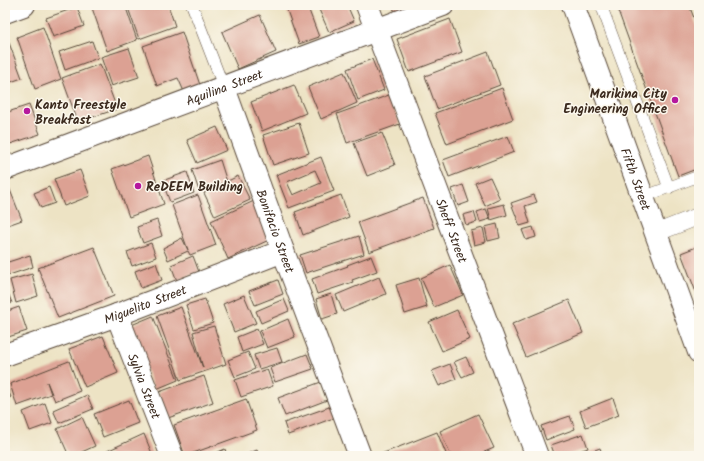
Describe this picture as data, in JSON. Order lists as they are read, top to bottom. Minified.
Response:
{"streets":{"street":["Aquilina Street","Fifth Street","Bonifacio Street","Sheff Street","Miguelito Street","Sylvia Street"]},"crossings":[["Aquilina Street","Bonifacio Street"],["Aquilina Street","Sheff Street"],["Bonifacio Street","Miguelito Street"],["Miguelito Street","Sylvia Street"]],"places":["Marikina City Engineering Office","Kanto Freestyle Breakfast","ReDEEM Building"]}
